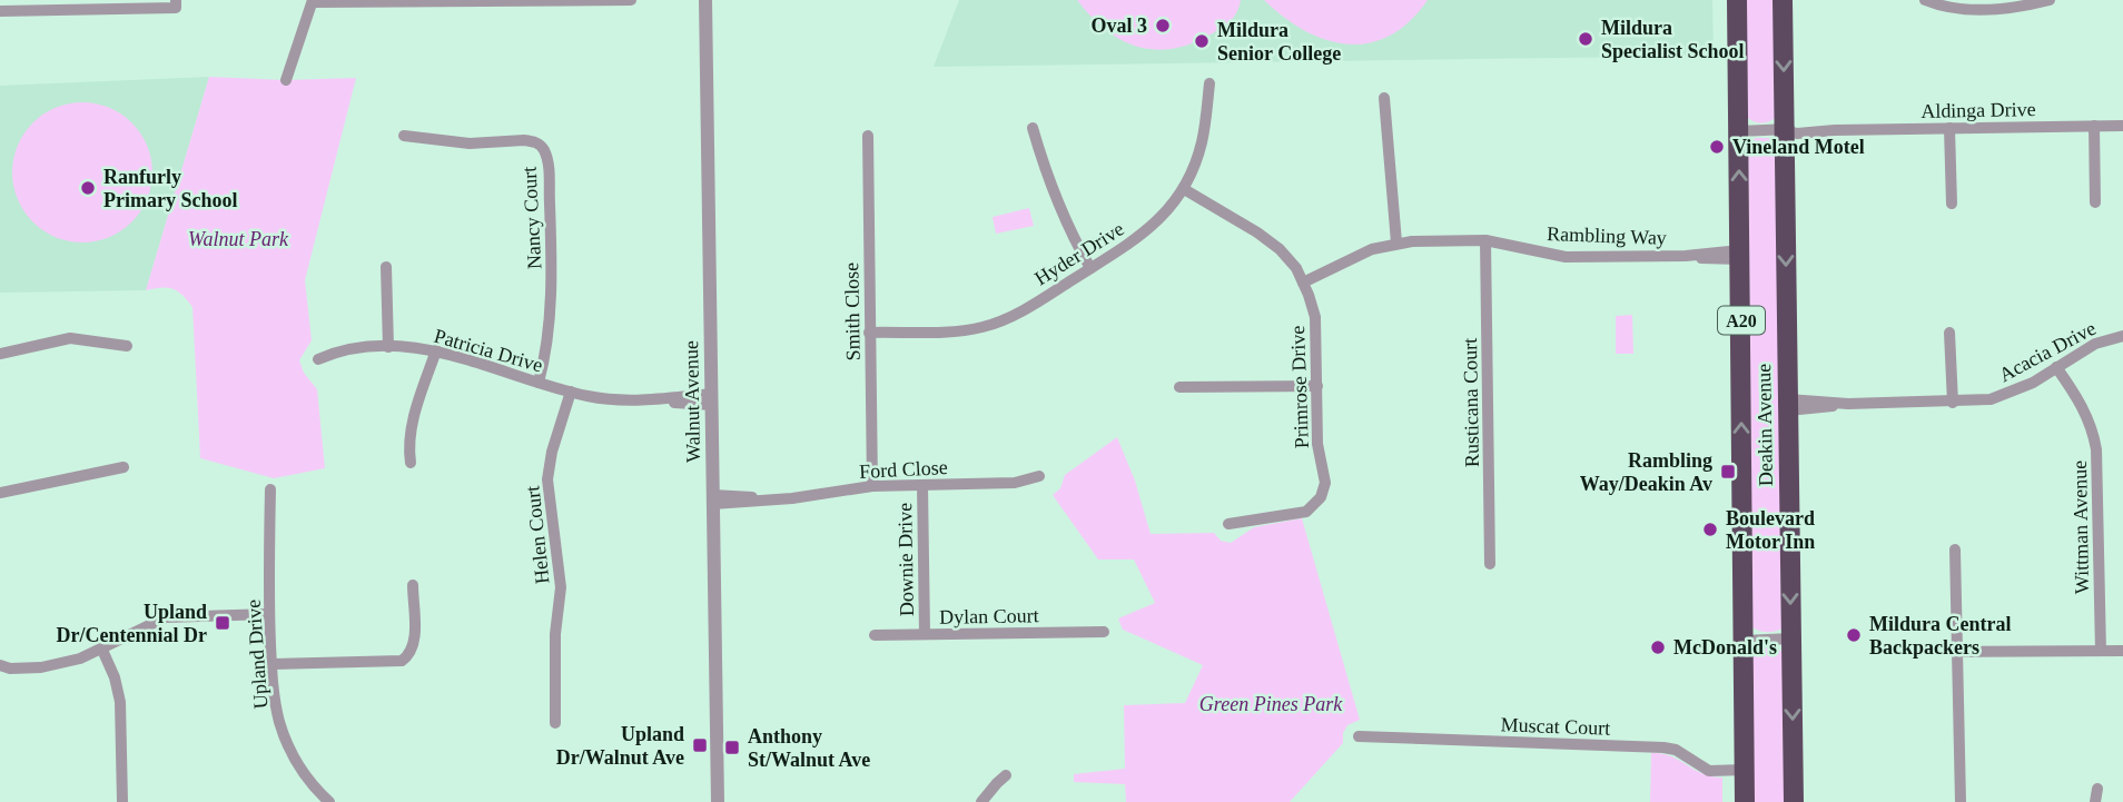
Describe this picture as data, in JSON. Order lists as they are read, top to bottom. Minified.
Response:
{"streets":{"highway":["A20","Deakin Avenue"],"street":["Aldinga Drive","Nancy Court","Rambling Way","Hyder Drive","Smith Close","Patricia Drive","Acacia Drive","Primrose Drive","Walnut Avenue","Rusticana Court","Ford Close","Wittman Avenue","Helen Court","Downie Drive","Dylan Court","Upland Drive","Muscat Court"]},"crossings":[["Aldinga Drive","Deakin Avenue"],["Nancy Court","Patricia Drive"],["Rambling Way","Primrose Drive"],["Rambling Way","Rusticana Court"],["Rambling Way","Deakin Avenue"],["Hyder Drive","Smith Close"],["Hyder Drive","Primrose Drive"],["Smith Close","Ford Close"],["Patricia Drive","Walnut Avenue"],["Patricia Drive","Helen Court"],["Acacia Drive","Deakin Avenue"],["Acacia Drive","Wittman Avenue"],["Walnut Avenue","Ford Close"],["Deakin Avenue","Muscat Court"],["Ford Close","Downie Drive"],["Downie Drive","Dylan Court"]],"parks":["Walnut Park","Green Pines Park"],"places":{"other":["Oval 3","Mildura Specialist School","Mildura Senior College","Vineland Motel","Ranfurly Primary School","Boulevard Motor Inn","Mildura Central Backpackers","McDonald's"],"transit":["Rambling Way/Deakin Av","Upland Dr/Centennial Dr","Upland Dr/Walnut Ave","Anthony St/Walnut Ave"]}}
